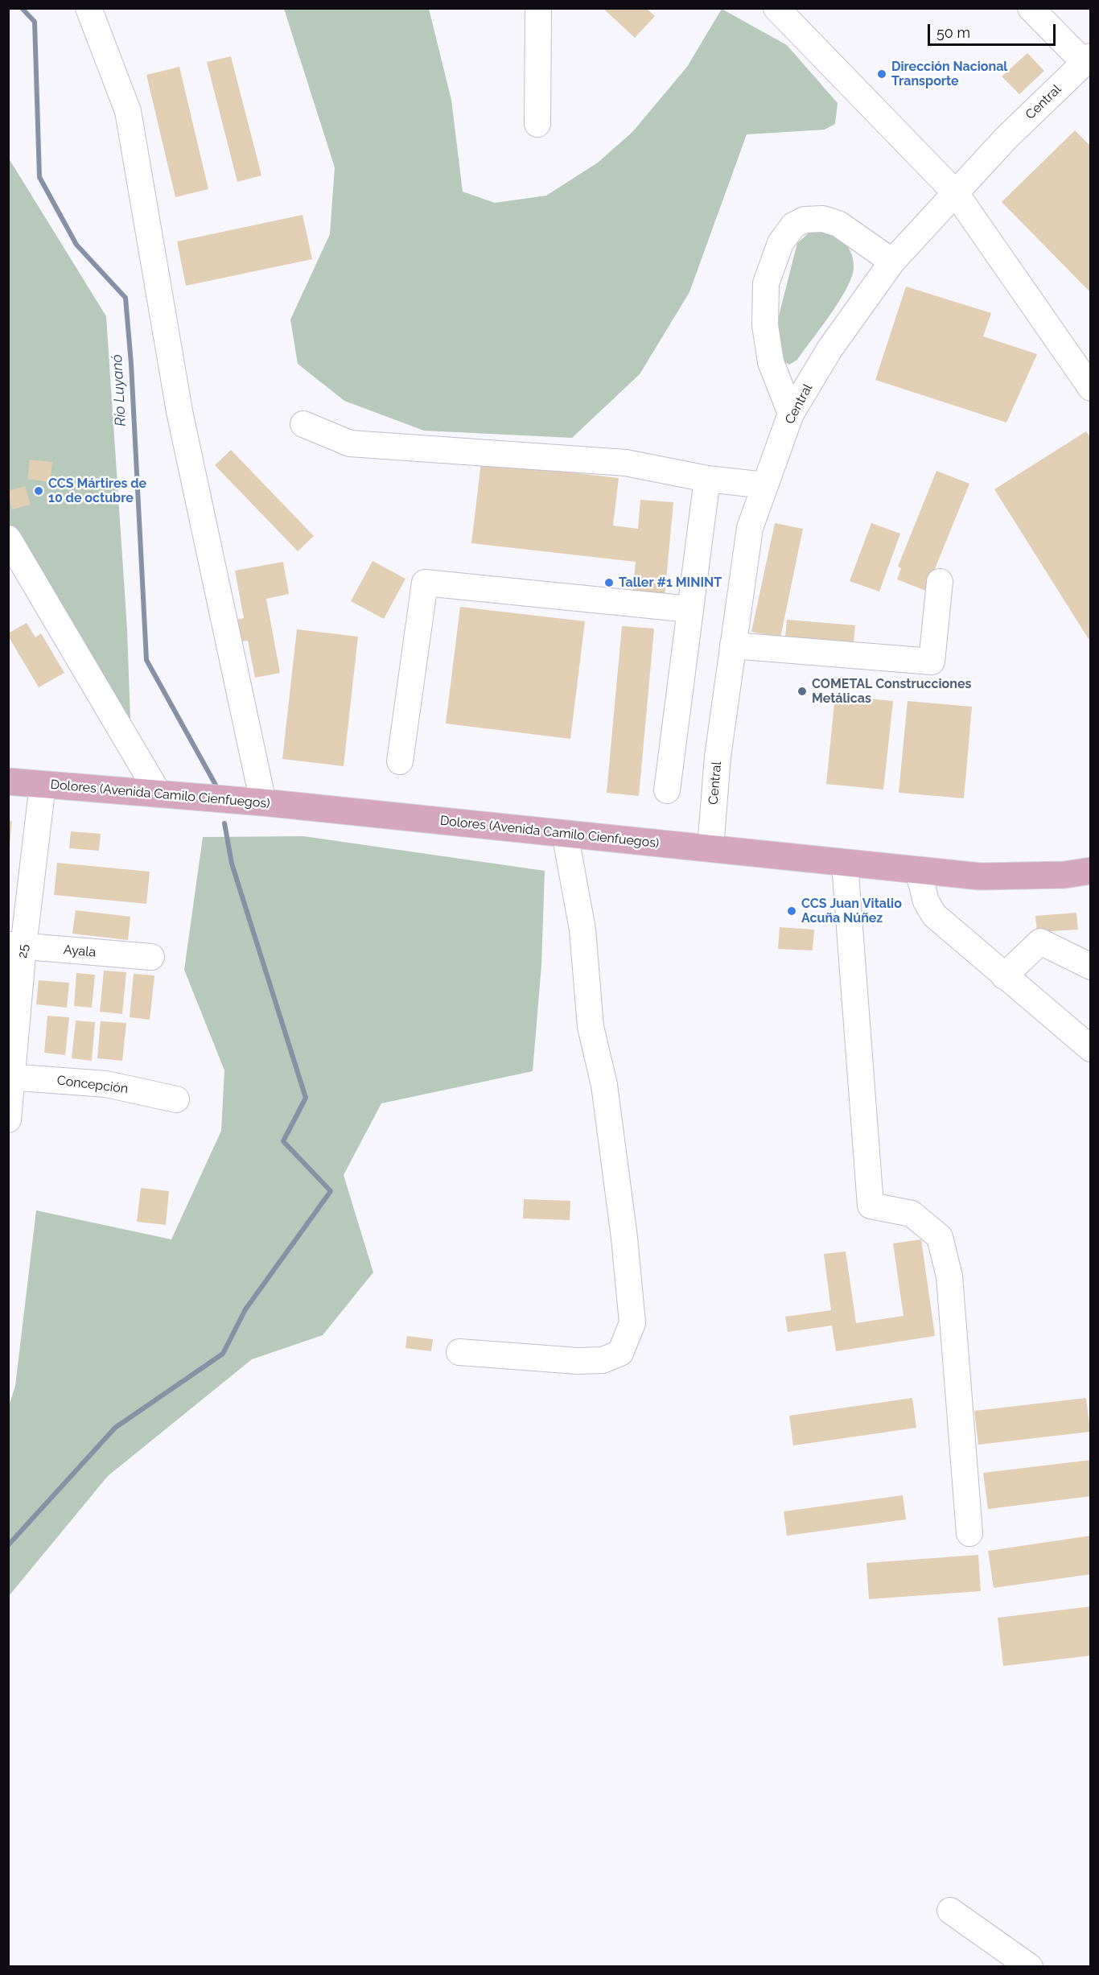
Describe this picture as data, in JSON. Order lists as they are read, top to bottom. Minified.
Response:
{"streets":{"main road":["Dolores (Avenida Camilo Cienfuegos)"],"street":["Central","25","Ayala","Concepción"]},"crossings":[["Central","Dolores (Avenida Camilo Cienfuegos)"],["Dolores (Avenida Camilo Cienfuegos)","25"],["25","Ayala"],["25","Concepción"]],"water":["Río Luyanó"],"places":["Dirección Nacional Transporte","CCS Mártires de 10 de octubre","Taller #1 MININT","COMETAL Construcciones Metálicas","CCS Juan Vitalio Acuña Núñez"],"scale_bar":"50 m"}
